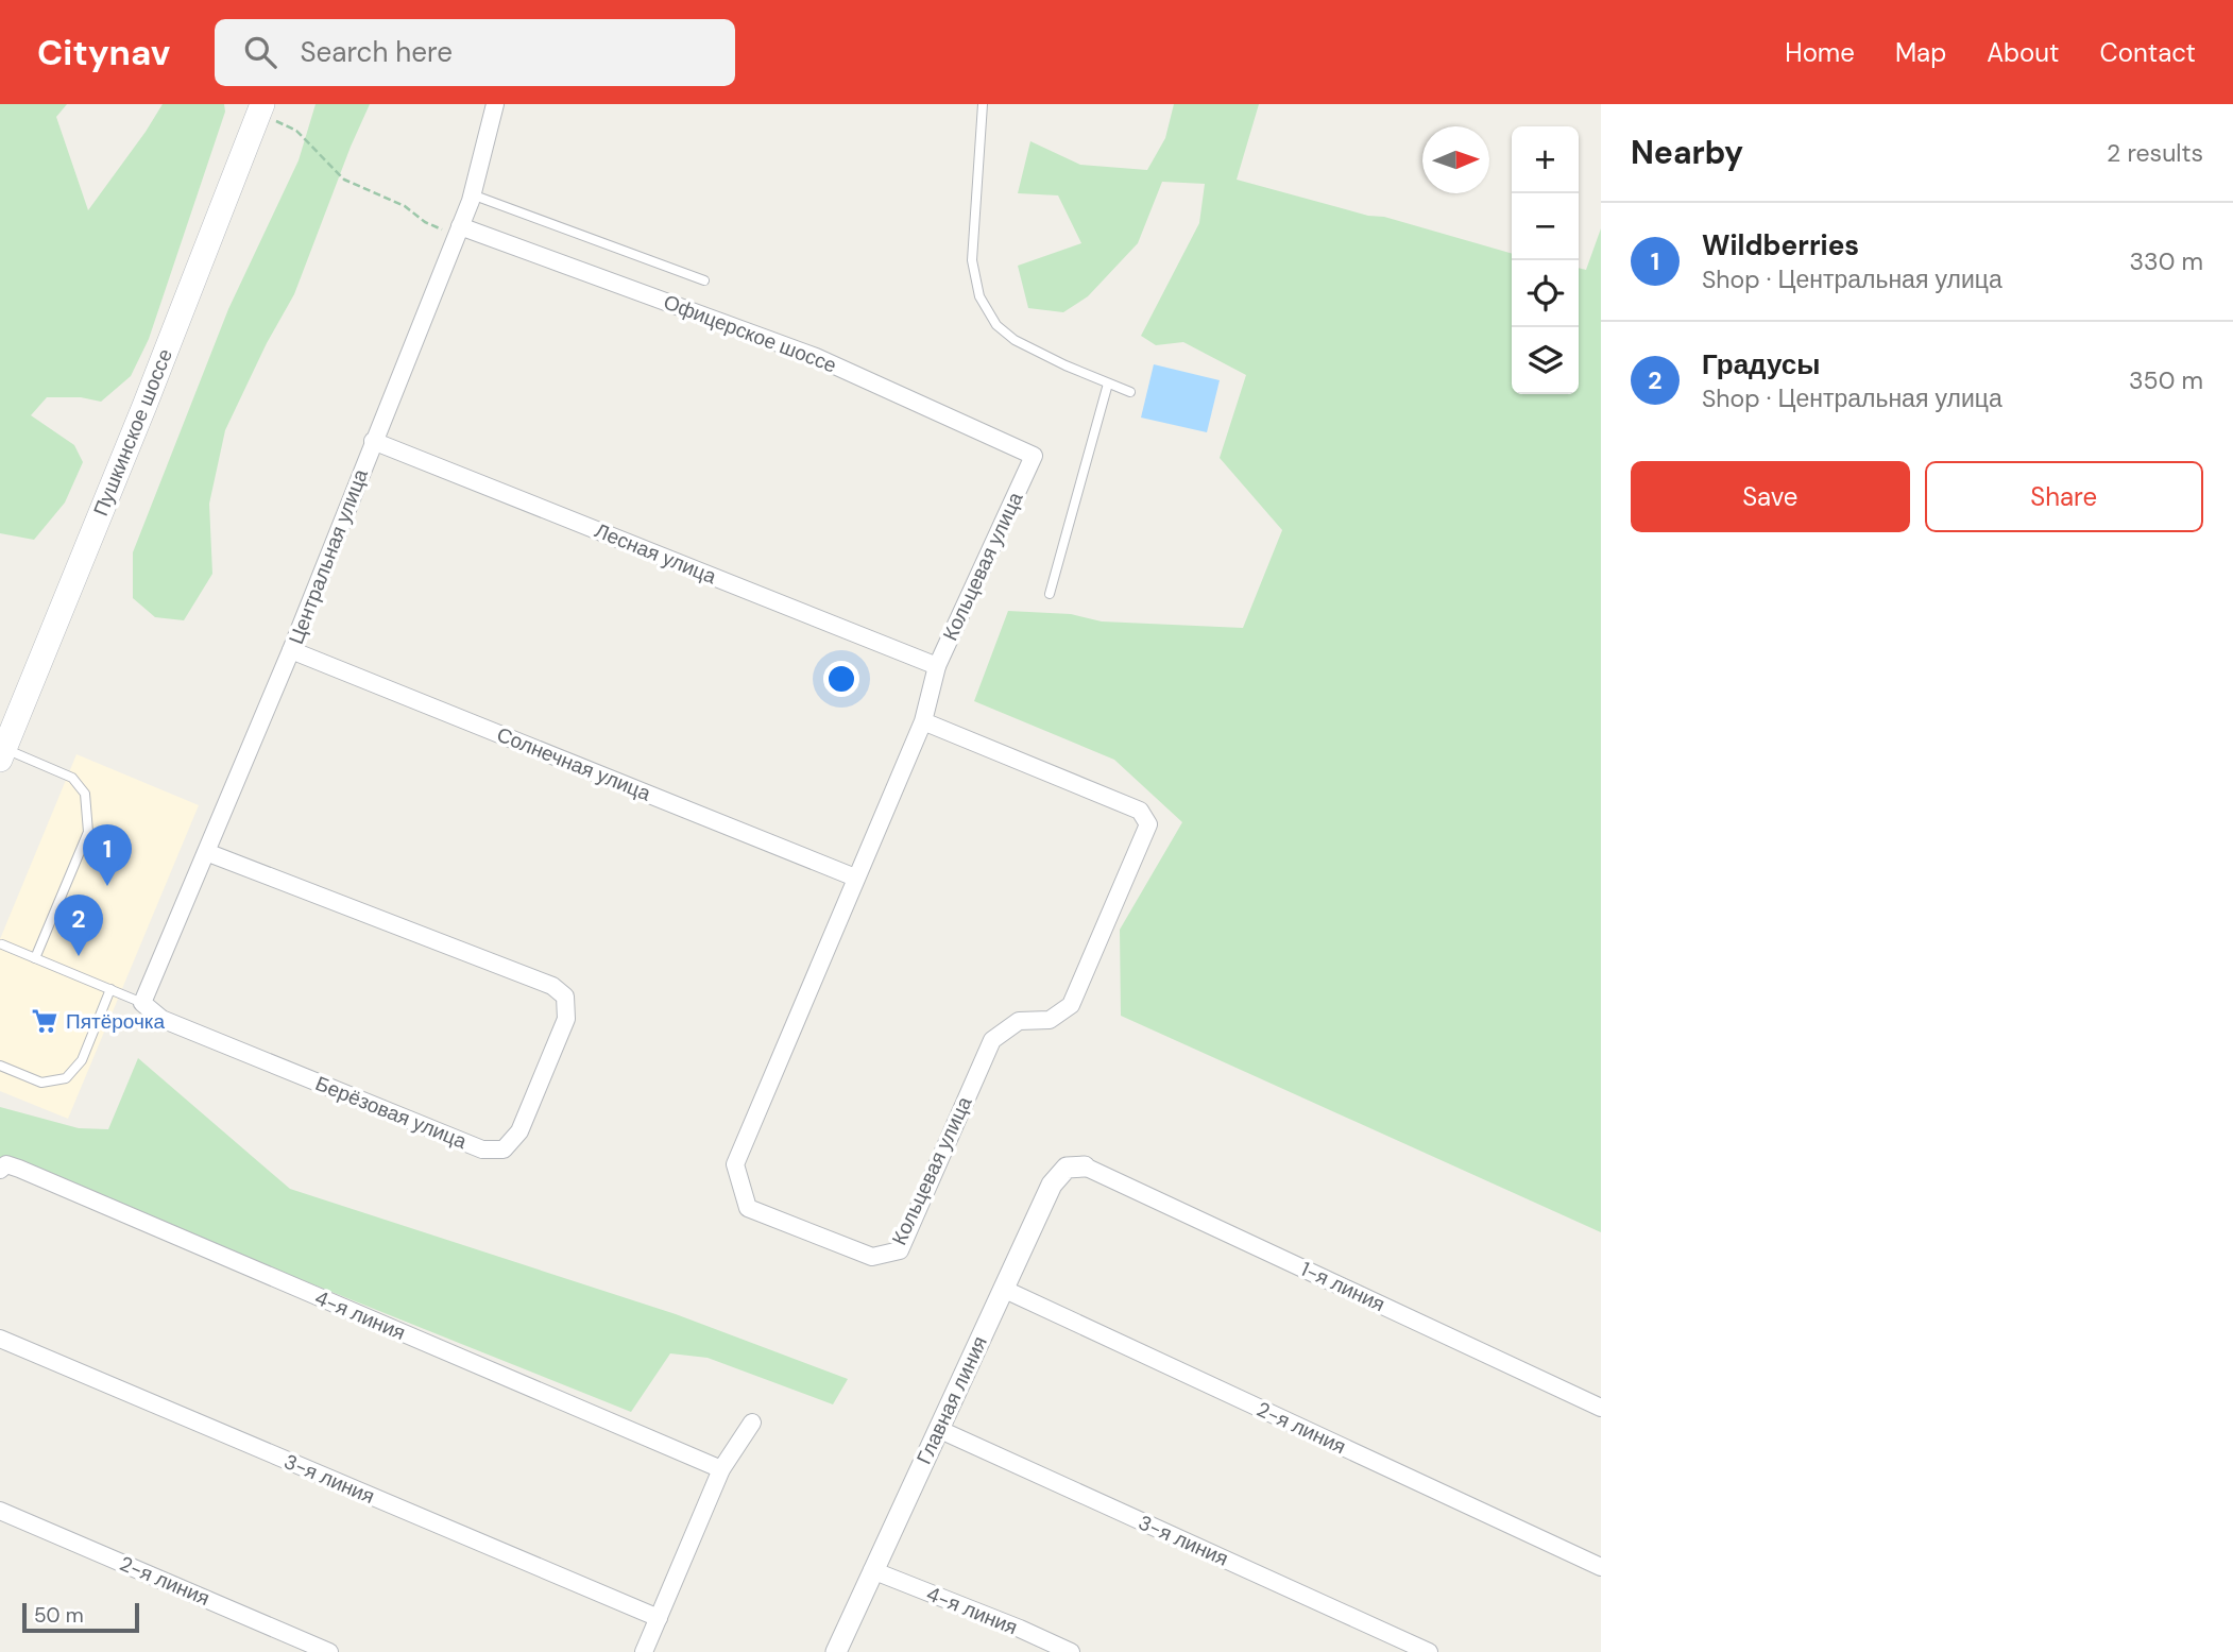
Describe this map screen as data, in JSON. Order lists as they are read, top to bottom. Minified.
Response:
{"streets":{"main road":["Пушкинское шоссе"],"street":["Офицерское шоссе","Лесная улица","Центральная улица","Кольцевая улица","Солнечная улица","Берёзовая улица","1-я линия","4-я линия","Главная линия","2-я линия","3-я линия"]},"crossings":[["Офицерское шоссе","Центральная улица"],["Офицерское шоссе","Кольцевая улица"],["Лесная улица","Центральная улица"],["Лесная улица","Кольцевая улица"],["Центральная улица","Солнечная улица"],["Центральная улица","Берёзовая улица"],["Кольцевая улица","Солнечная улица"],["1-я линия","Главная линия"],["4-я линия","Главная линия"],["Главная линия","2-я линия"],["Главная линия","3-я линия"]],"places":{"supermarket":["Пятёрочка"]},"scale_bar":"50 m","north":"right","page":{"header":"Citynav","search":"Search here","nav":["Home","Map","About","Contact"],"heading":["Nearby","2 results"],"map_buttons":["+","−"],"list":[{"mark":"1","name":"Wildberries","note":"Shop · Центральная улица","value":"330 m"},{"mark":"2","name":"Градусы","note":"Shop · Центральная улица","value":"350 m"}],"buttons":["Save","Share"],"pins":["1","2"],"scale":"50 m"}}
